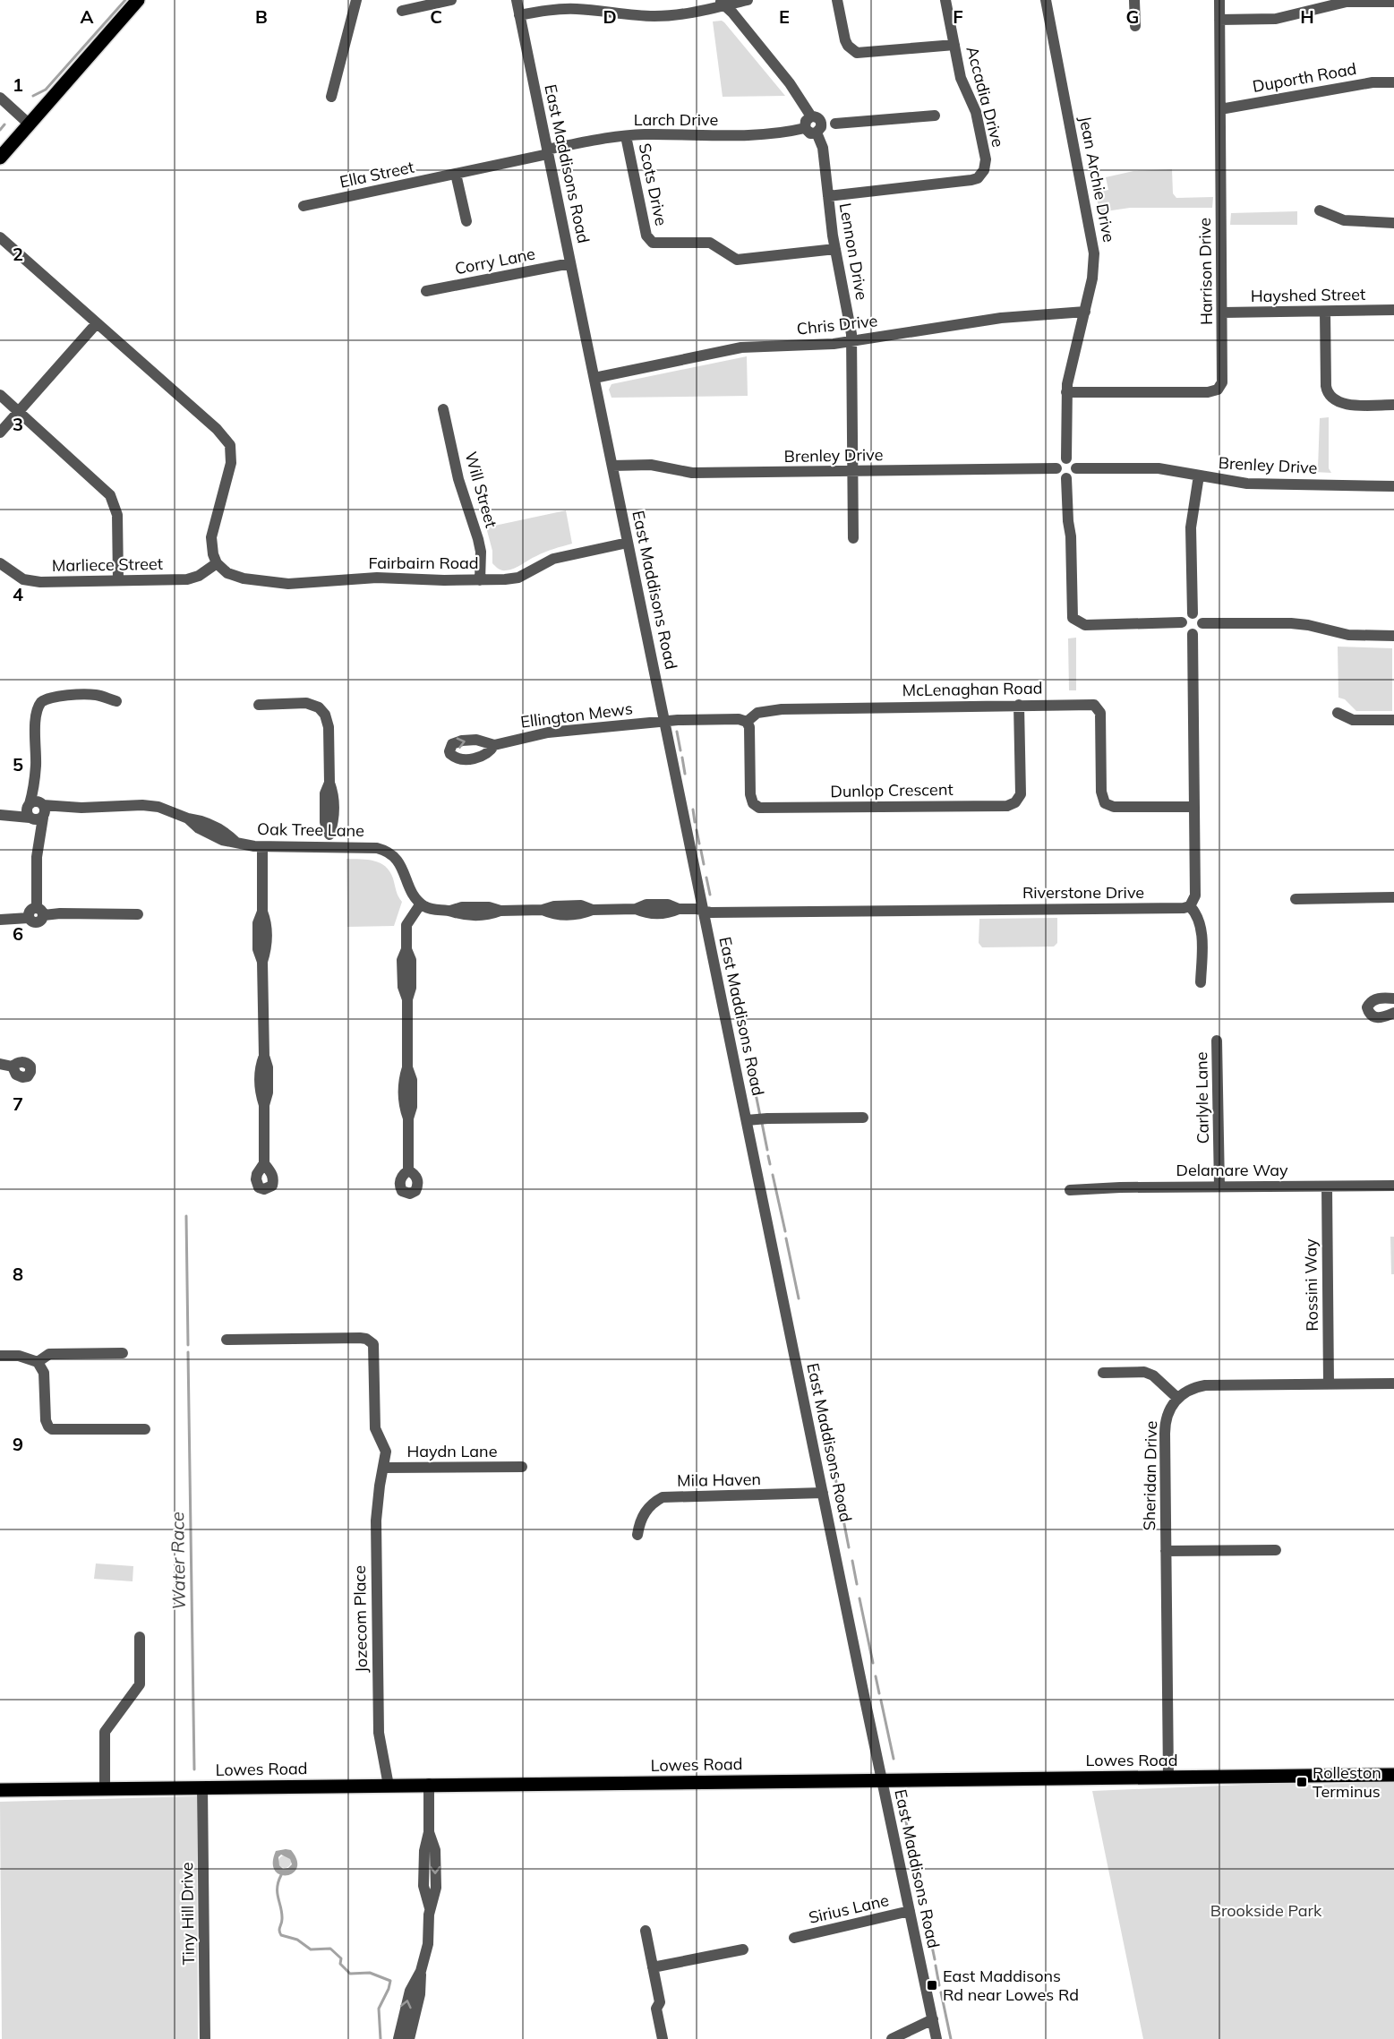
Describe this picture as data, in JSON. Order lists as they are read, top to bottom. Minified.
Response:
{"streets":{"main road":["Lowes Road"],"street":["Duporth Road","Accadia Drive","Larch Drive","East Maddisons Road","Ella Street","Jean Archie Drive","Scots Drive","Lennon Drive","Corry Lane","Harrison Drive","Hayshed Street","Chris Drive","Brenley Drive","Will Street","Fairbairn Road","Marliece Street","McLenaghan Road","Ellington Mews","Dunlop Crescent","Oak Tree Lane","Riverstone Drive","Carlyle Lane","Delamare Way","Rossini Way","Haydn Lane","Sheridan Drive","Mila Haven","Jozecom Place","Sirius Lane","Tiny Hill Drive"]},"crossings":[["Duporth Road","Harrison Drive"],["Accadia Drive","Lennon Drive"],["Larch Drive","East Maddisons Road"],["Larch Drive","Ella Street"],["Larch Drive","Scots Drive"],["Larch Drive","Lennon Drive"],["East Maddisons Road","Ella Street"],["East Maddisons Road","Corry Lane"],["East Maddisons Road","Chris Drive"],["East Maddisons Road","Brenley Drive"],["East Maddisons Road","Fairbairn Road"],["East Maddisons Road","Ellington Mews"],["East Maddisons Road","Riverstone Drive"],["East Maddisons Road","Mila Haven"],["East Maddisons Road","Lowes Road"],["East Maddisons Road","Sirius Lane"],["Jean Archie Drive","Harrison Drive"],["Jean Archie Drive","Chris Drive"],["Jean Archie Drive","Brenley Drive"],["Scots Drive","Lennon Drive"],["Lennon Drive","Chris Drive"],["Lennon Drive","Brenley Drive"],["Harrison Drive","Hayshed Street"],["Will Street","Fairbairn Road"],["Fairbairn Road","Marliece Street"],["McLenaghan Road","Dunlop Crescent"],["Carlyle Lane","Delamare Way"],["Delamare Way","Rossini Way"],["Haydn Lane","Jozecom Place"],["Sheridan Drive","Lowes Road"],["Jozecom Place","Lowes Road"],["Lowes Road","Tiny Hill Drive"]],"water":["Water Race"],"parks":["Brookside Park"],"places":{"transit":["Rolleston Terminus","East Maddisons Rd near Lowes Rd"]},"grid":{"columns":["A","B","C","D","E","F","G","H"],"rows":["1","2","3","4","5","6","7","8","9"]}}
